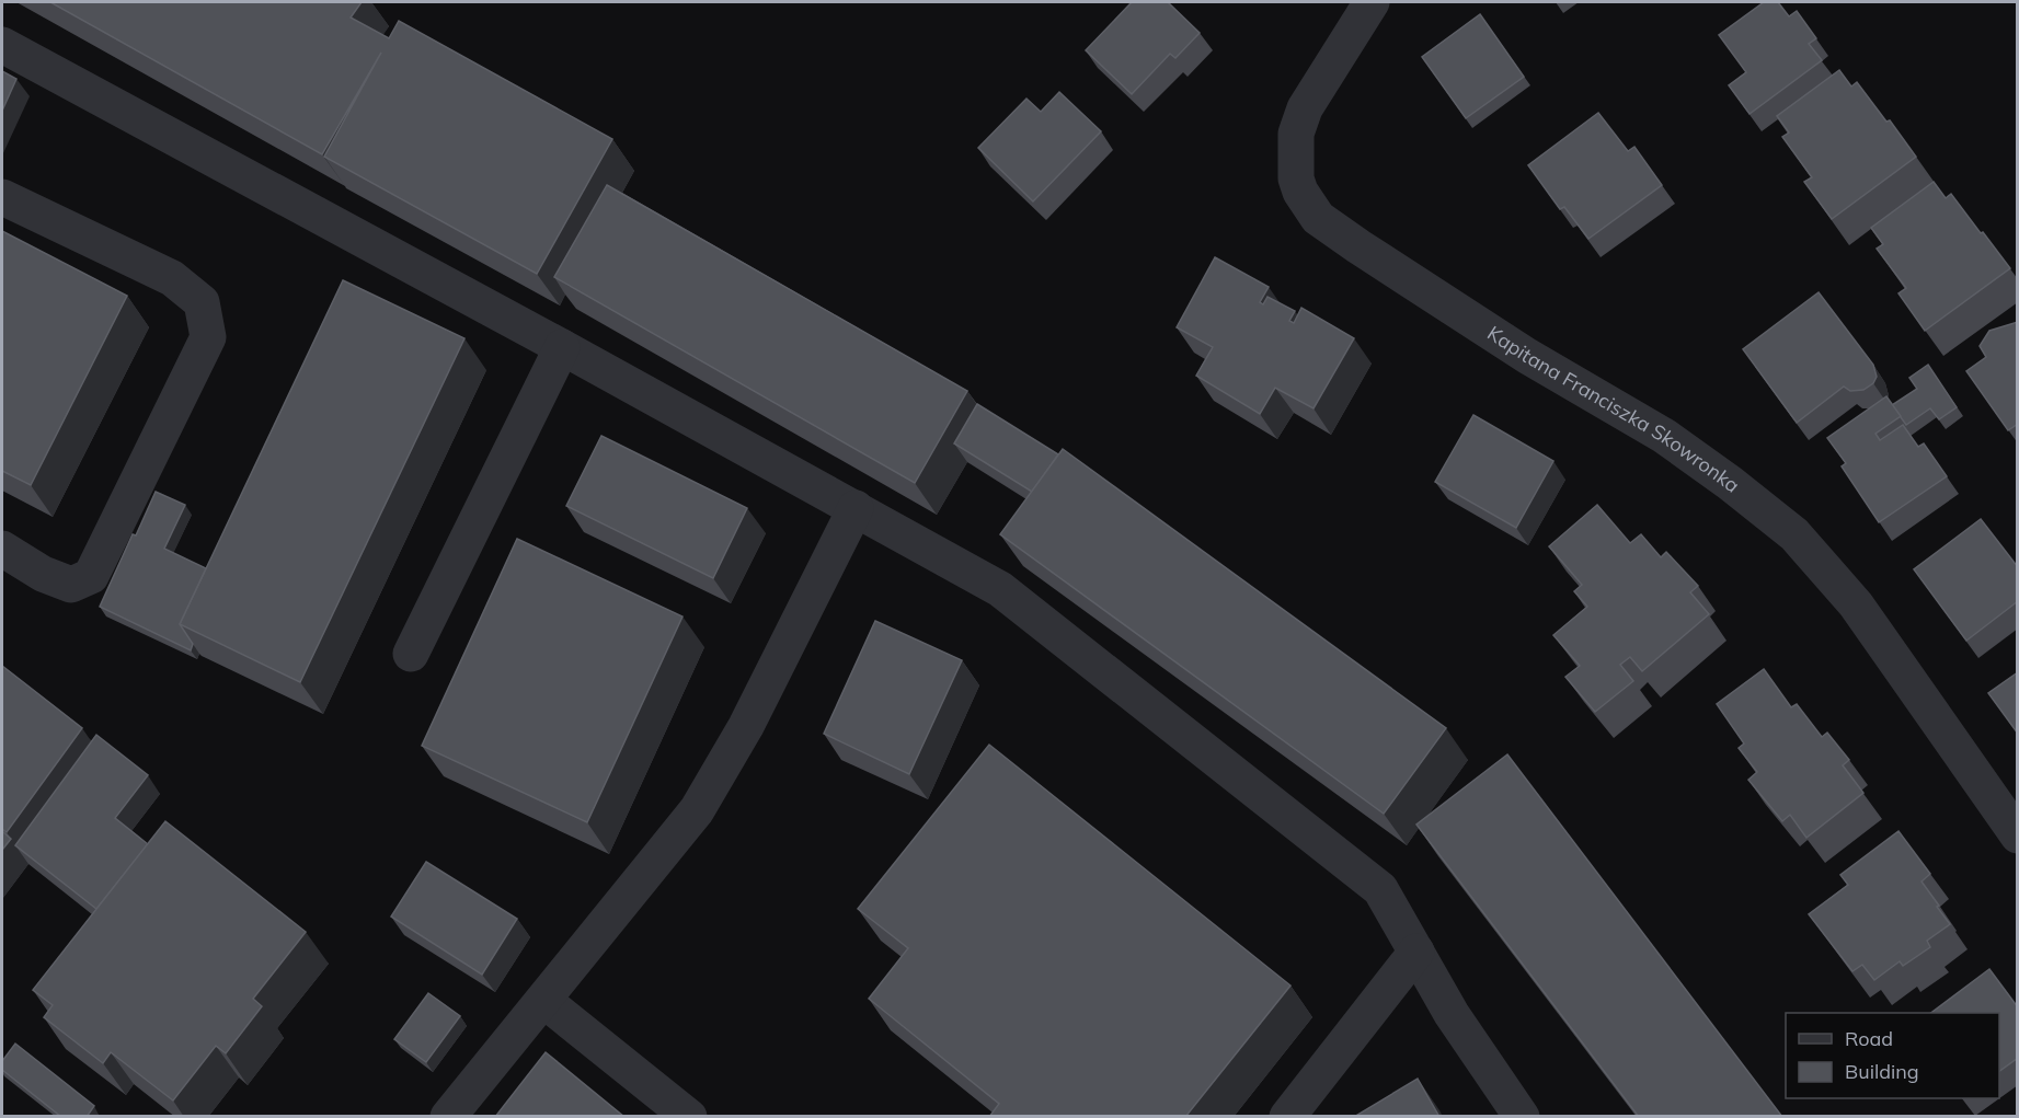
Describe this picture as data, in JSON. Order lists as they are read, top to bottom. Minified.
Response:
{"streets":{"street":["Kapitana Franciszka Skowronka"]},"legend":["Road","Building"]}
